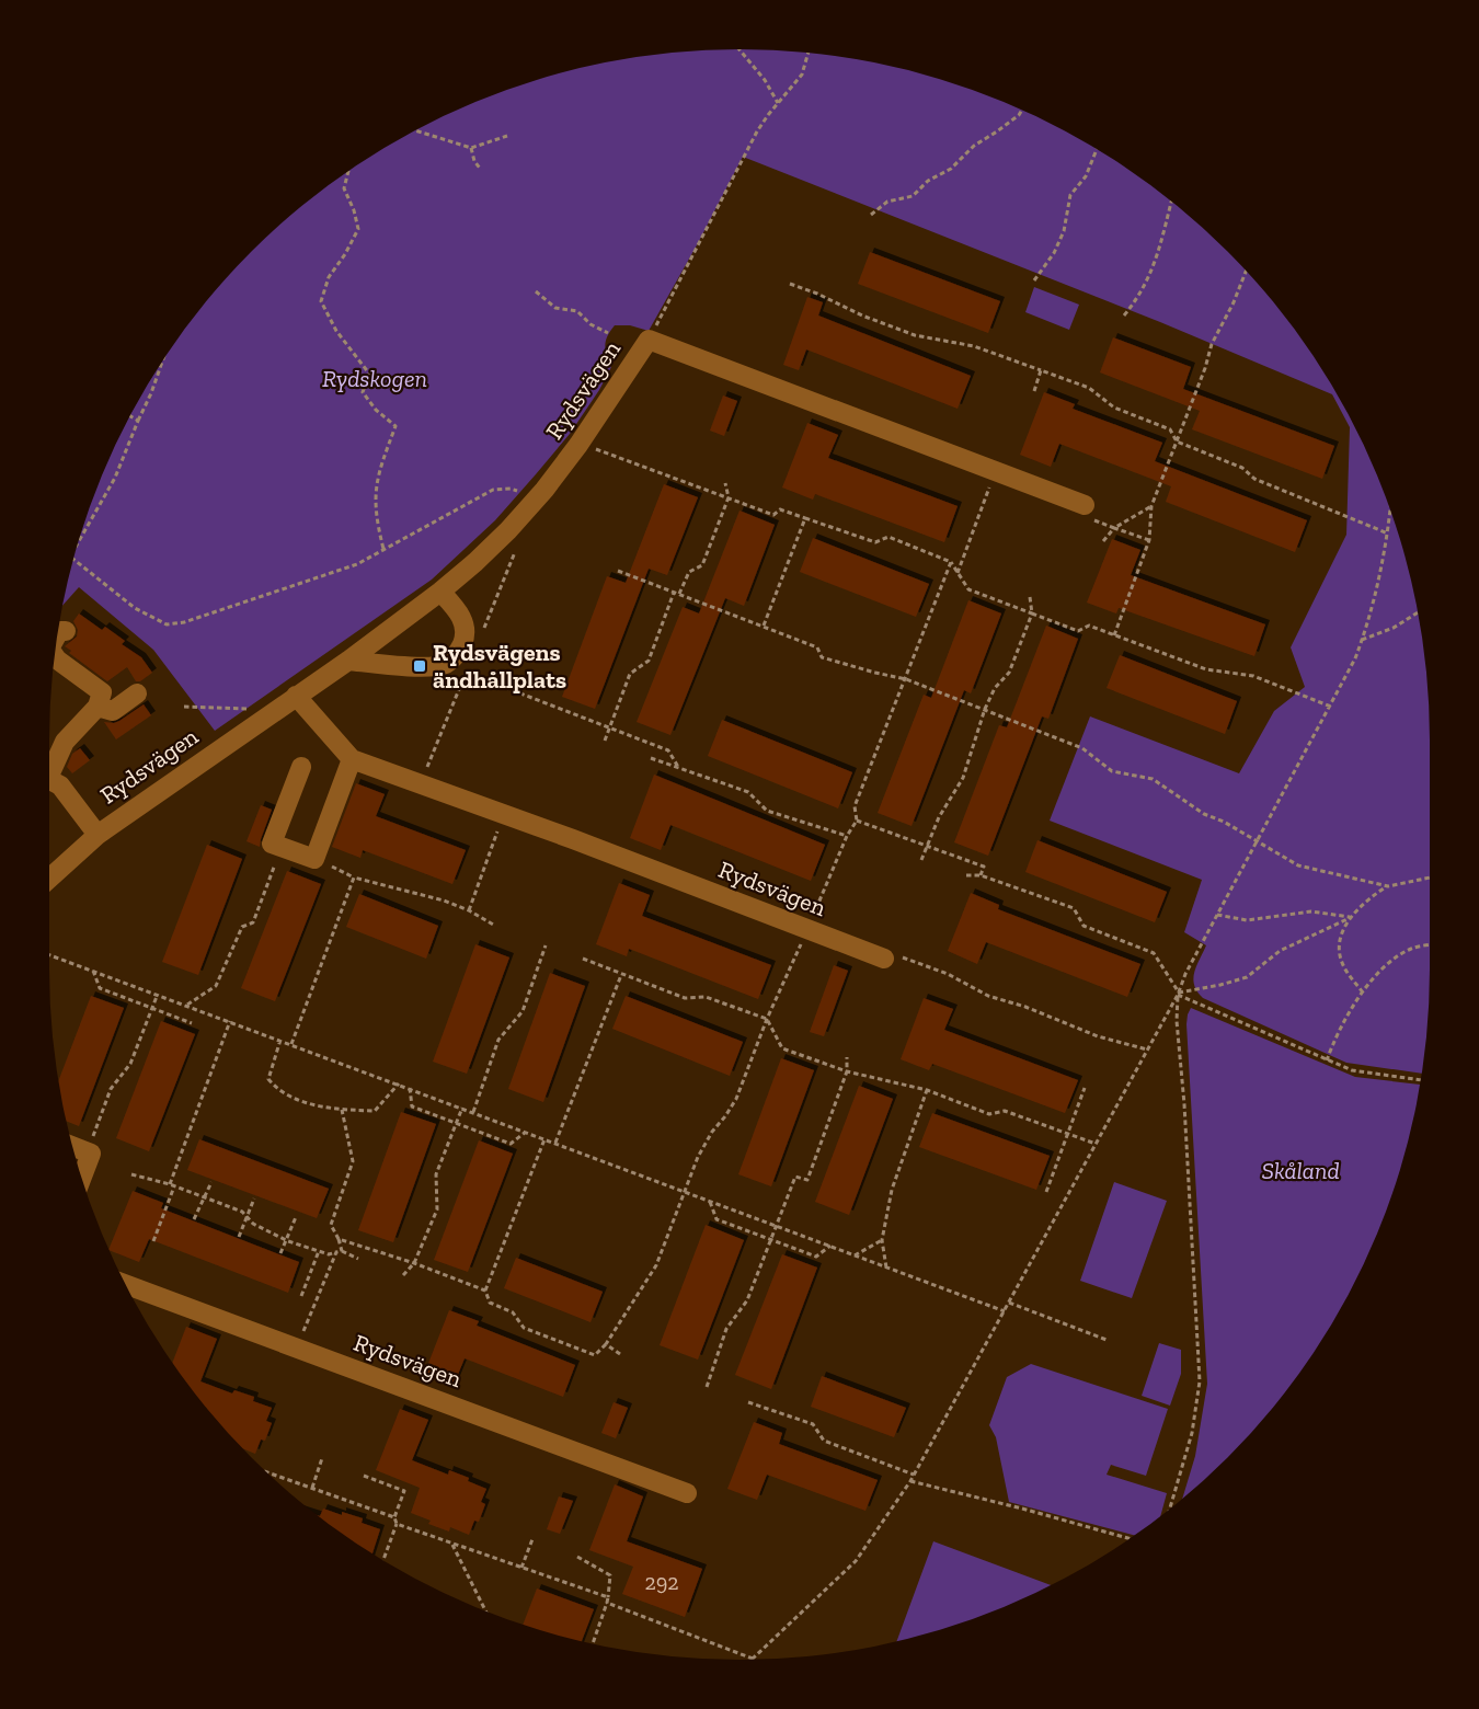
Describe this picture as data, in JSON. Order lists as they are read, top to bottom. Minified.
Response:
{"streets":{"street":["Rydsvägen"]},"parks":["Rydskogen","Skåland"],"places":{"transit":["Rydsvägens ändhållplats"]},"house_numbers":["292"]}
